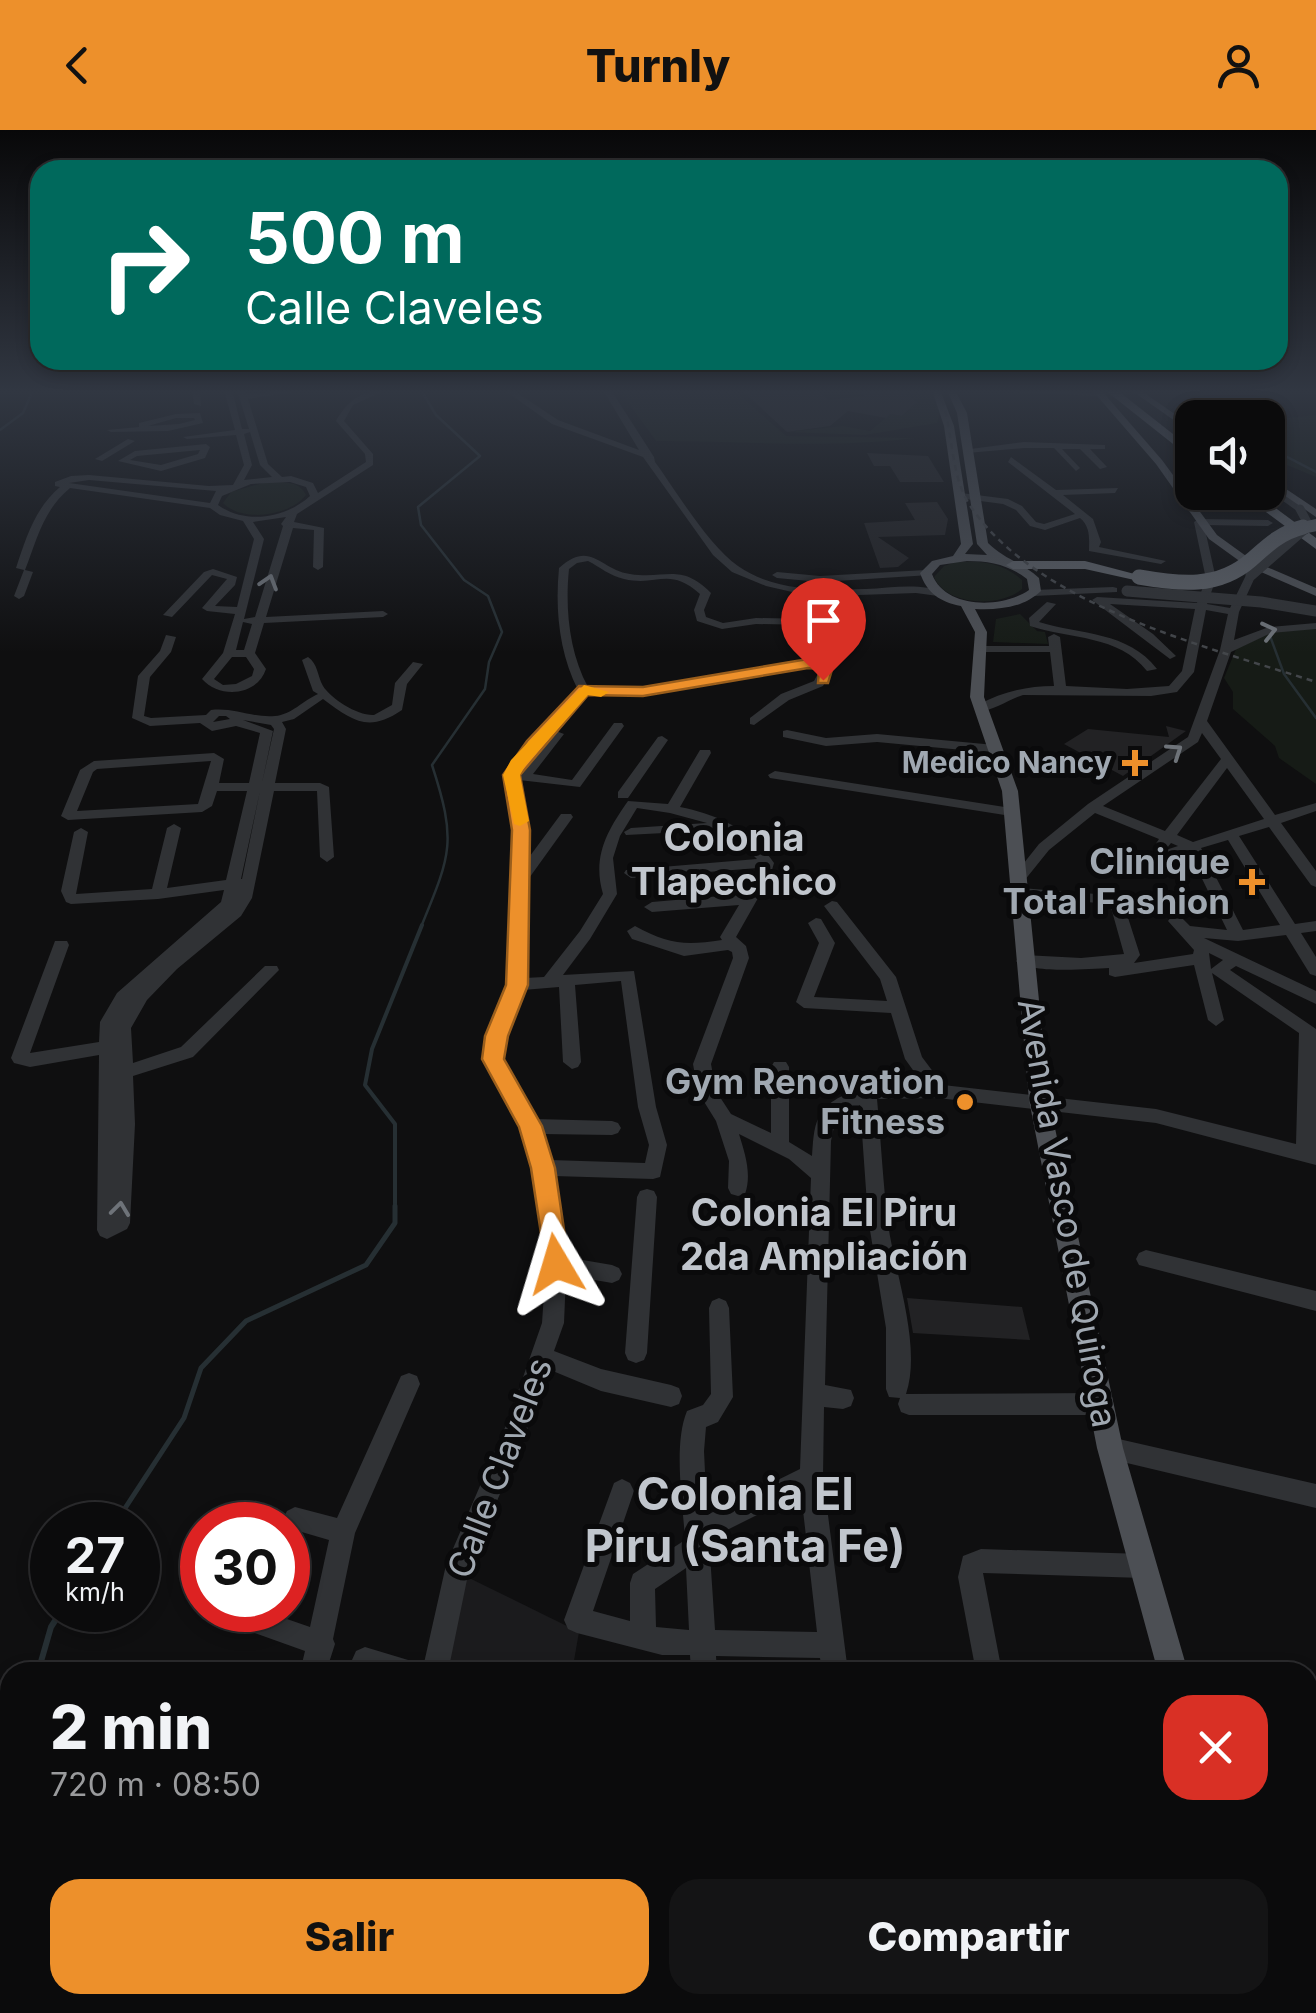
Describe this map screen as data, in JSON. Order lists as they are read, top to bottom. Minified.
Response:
{"streets":{"main road":["Avenida Vasco de Quiroga"],"street":["Calle Claveles"]},"districts":["Colonia Tlapechico","Colonia El Piru 2da Ampliación","Colonia El Piru (Santa Fe)"],"places":{"health":["Medico Nancy","Clinique Total Fashion"],"other":["Gym Renovation Fitness"]},"page":{"header":"Turnly","turn":["500 m","Calle Claveles"],"speed":"27 km/h","limit":"30","heading":["2 min","720 m · 08:50"],"buttons":["Salir","Compartir"]}}
